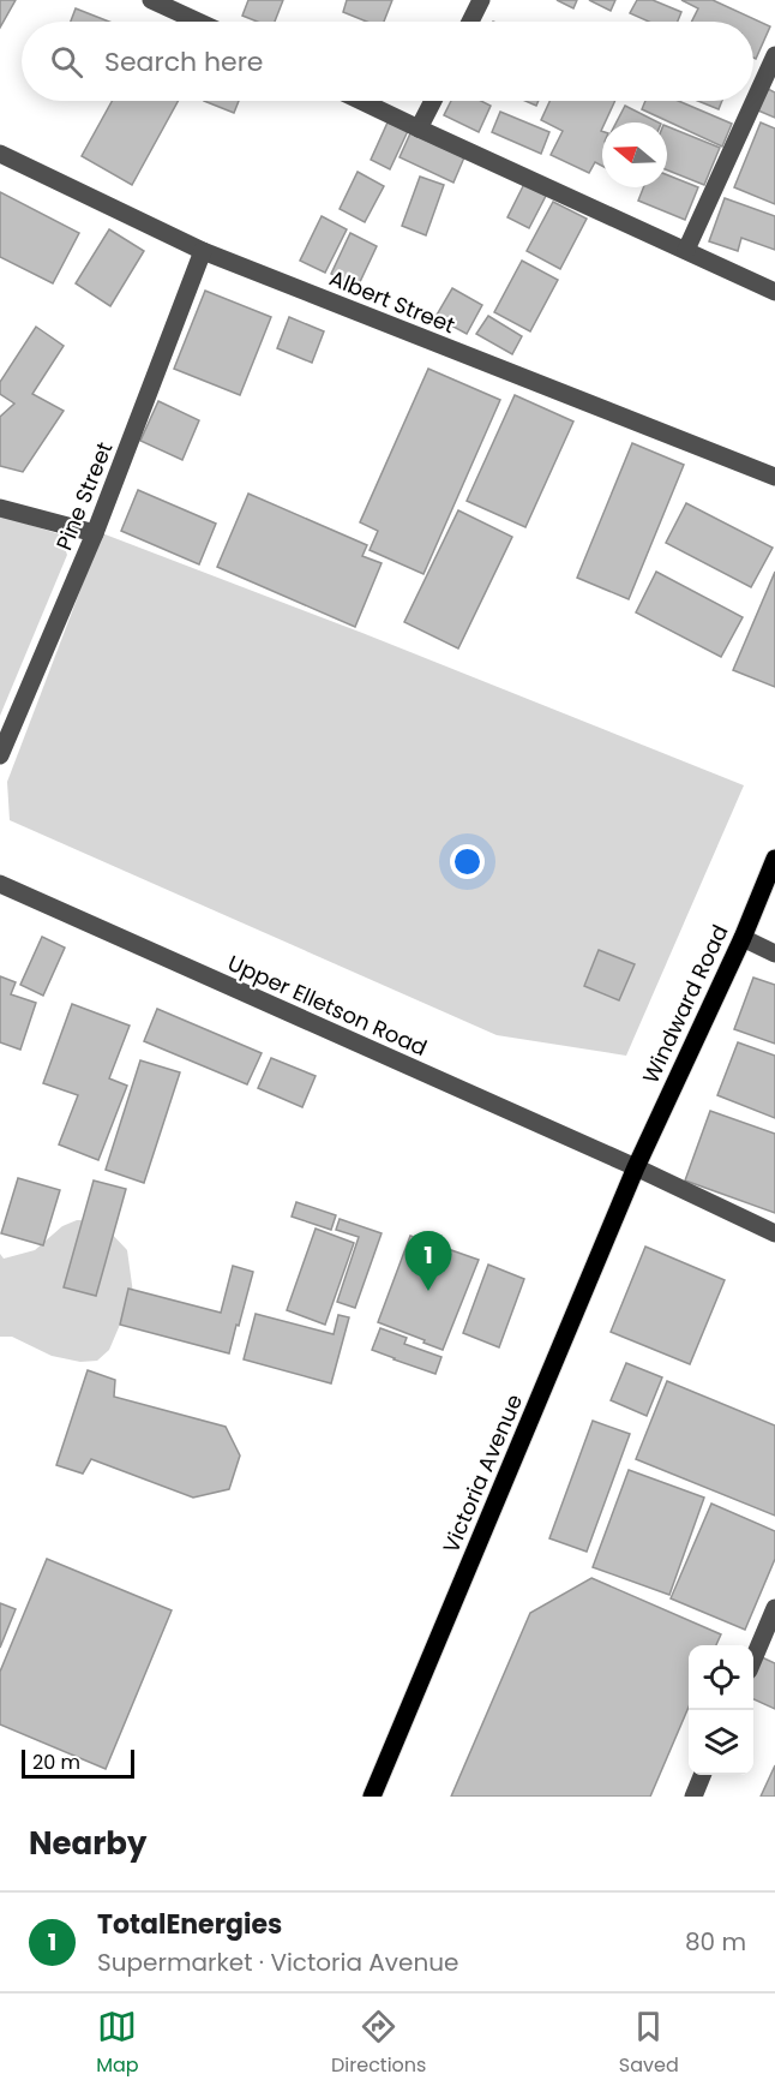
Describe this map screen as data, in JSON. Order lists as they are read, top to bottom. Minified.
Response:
{"streets":{"main road":["Windward Road","Victoria Avenue"],"street":["Albert Street","Pine Street","Upper Elletson Road"]},"crossings":[["Albert Street","Pine Street"],["Windward Road","Upper Elletson Road"],["Windward Road","Victoria Avenue"],["Upper Elletson Road","Victoria Avenue"]],"scale_bar":"20 m","north":"left","page":{"search":"Search here","pins":"1","scale":"20 m","heading":"Nearby","list":[{"mark":"1","name":"TotalEnergies","note":"Supermarket · Victoria Avenue","value":"80 m"}],"nav":["Map","Directions","Saved"]}}
